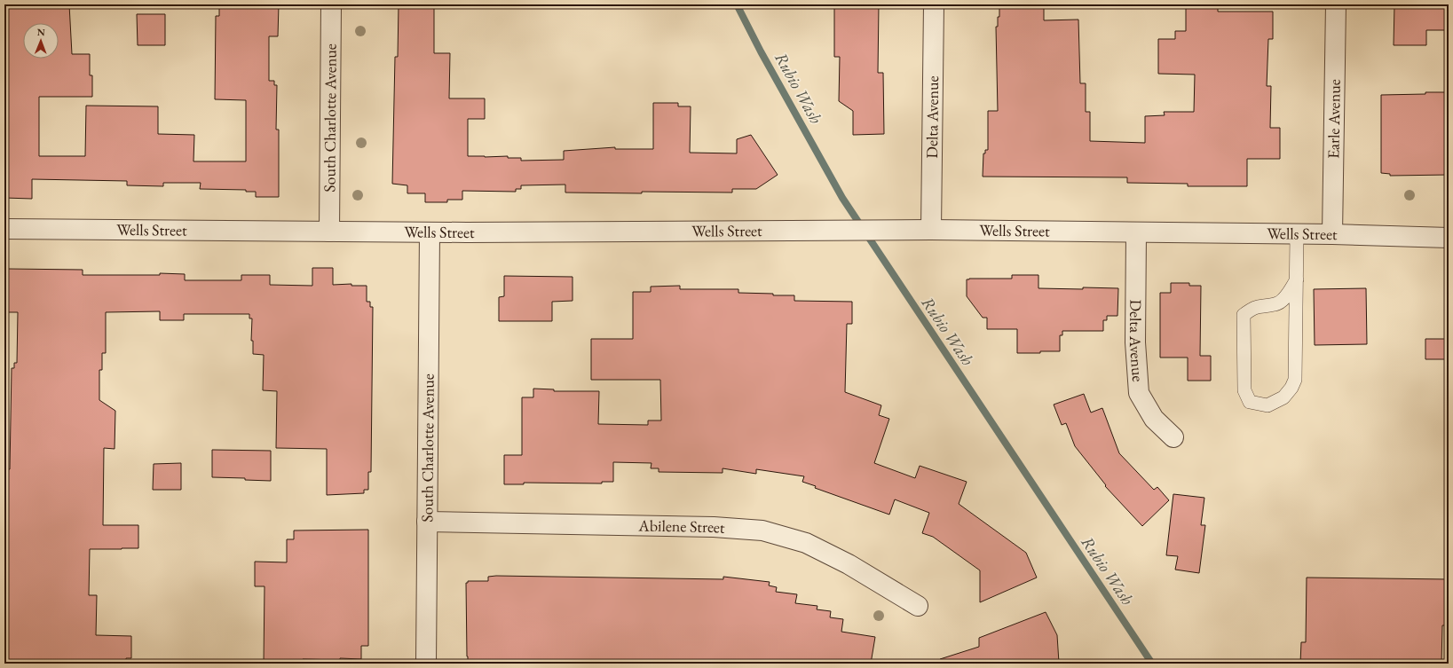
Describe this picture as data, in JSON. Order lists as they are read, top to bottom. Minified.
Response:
{"streets":{"street":["Delta Avenue","South Charlotte Avenue","Earle Avenue","Wells Street","Abilene Street"]},"crossings":[["Delta Avenue","Wells Street"],["South Charlotte Avenue","Wells Street"],["South Charlotte Avenue","Abilene Street"],["Earle Avenue","Wells Street"]],"water":["Rubio Wash"],"north":"top"}
